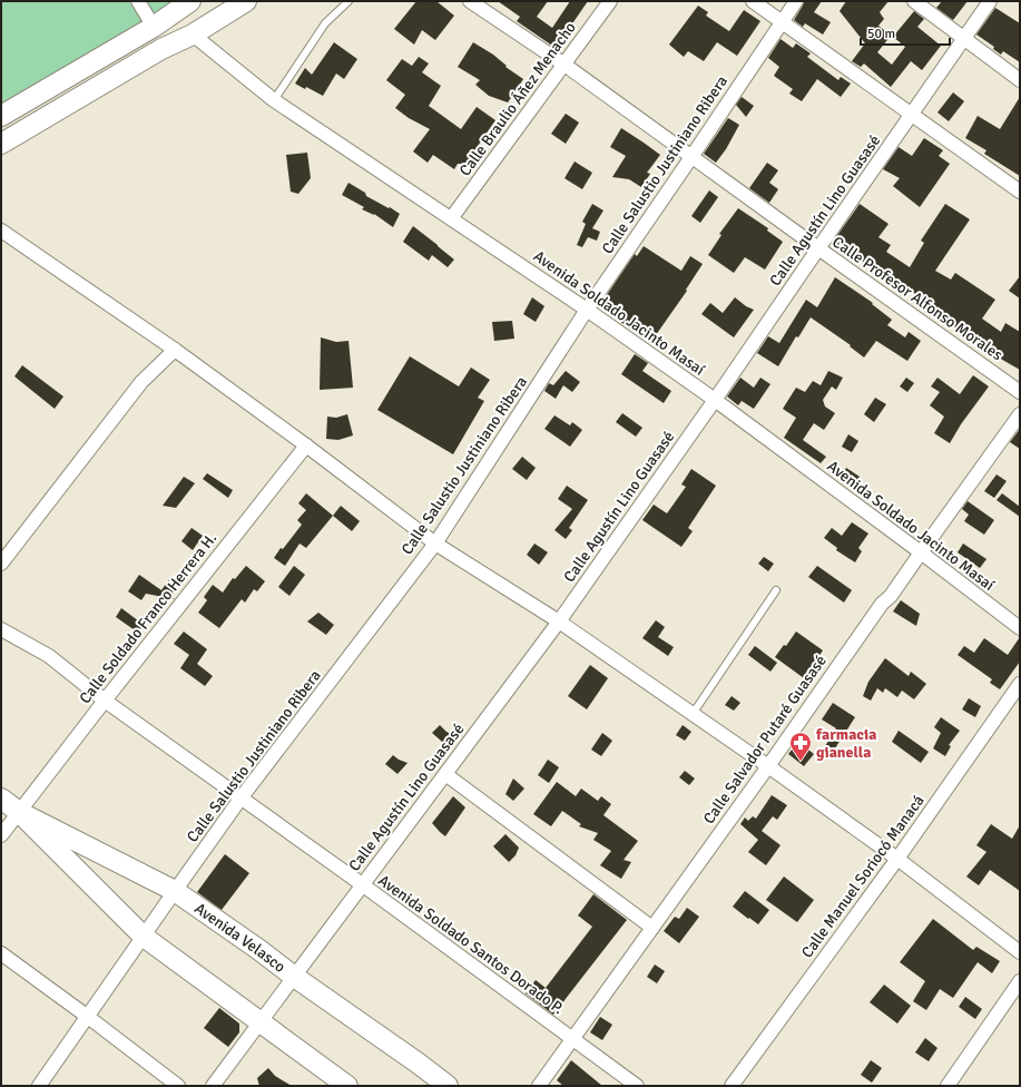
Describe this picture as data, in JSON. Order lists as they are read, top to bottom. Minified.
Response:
{"streets":{"street":["Calle Braulio Áñez Menacho","Calle Salustio Justiniano Ribera","Calle Agustín Lino Guasasé","Calle Profesor Alfonso Morales","Avenida Soldado Jacinto Masaí","Calle Soldado Franco Herrera H.","Calle Salvador Putaré Guasasé","Calle Manuel Soriocó Manacá","Avenida Velasco","Avenida Soldado Santos Dorado P."]},"crossings":[["Calle Braulio Áñez Menacho","Calle Profesor Alfonso Morales"],["Calle Braulio Áñez Menacho","Avenida Soldado Jacinto Masaí"],["Calle Salustio Justiniano Ribera","Calle Profesor Alfonso Morales"],["Calle Salustio Justiniano Ribera","Avenida Soldado Jacinto Masaí"],["Calle Salustio Justiniano Ribera","Avenida Velasco"],["Calle Salustio Justiniano Ribera","Avenida Soldado Santos Dorado P."],["Calle Agustín Lino Guasasé","Calle Profesor Alfonso Morales"],["Calle Agustín Lino Guasasé","Avenida Soldado Jacinto Masaí"],["Calle Agustín Lino Guasasé","Avenida Velasco"],["Calle Agustín Lino Guasasé","Avenida Soldado Santos Dorado P."],["Avenida Soldado Jacinto Masaí","Calle Salvador Putaré Guasasé"],["Calle Soldado Franco Herrera H.","Avenida Velasco"],["Calle Soldado Franco Herrera H.","Avenida Soldado Santos Dorado P."],["Calle Salvador Putaré Guasasé","Avenida Soldado Santos Dorado P."]],"places":{"pharmacy":["farmacia gianella"]},"scale_bar":"50 m"}
